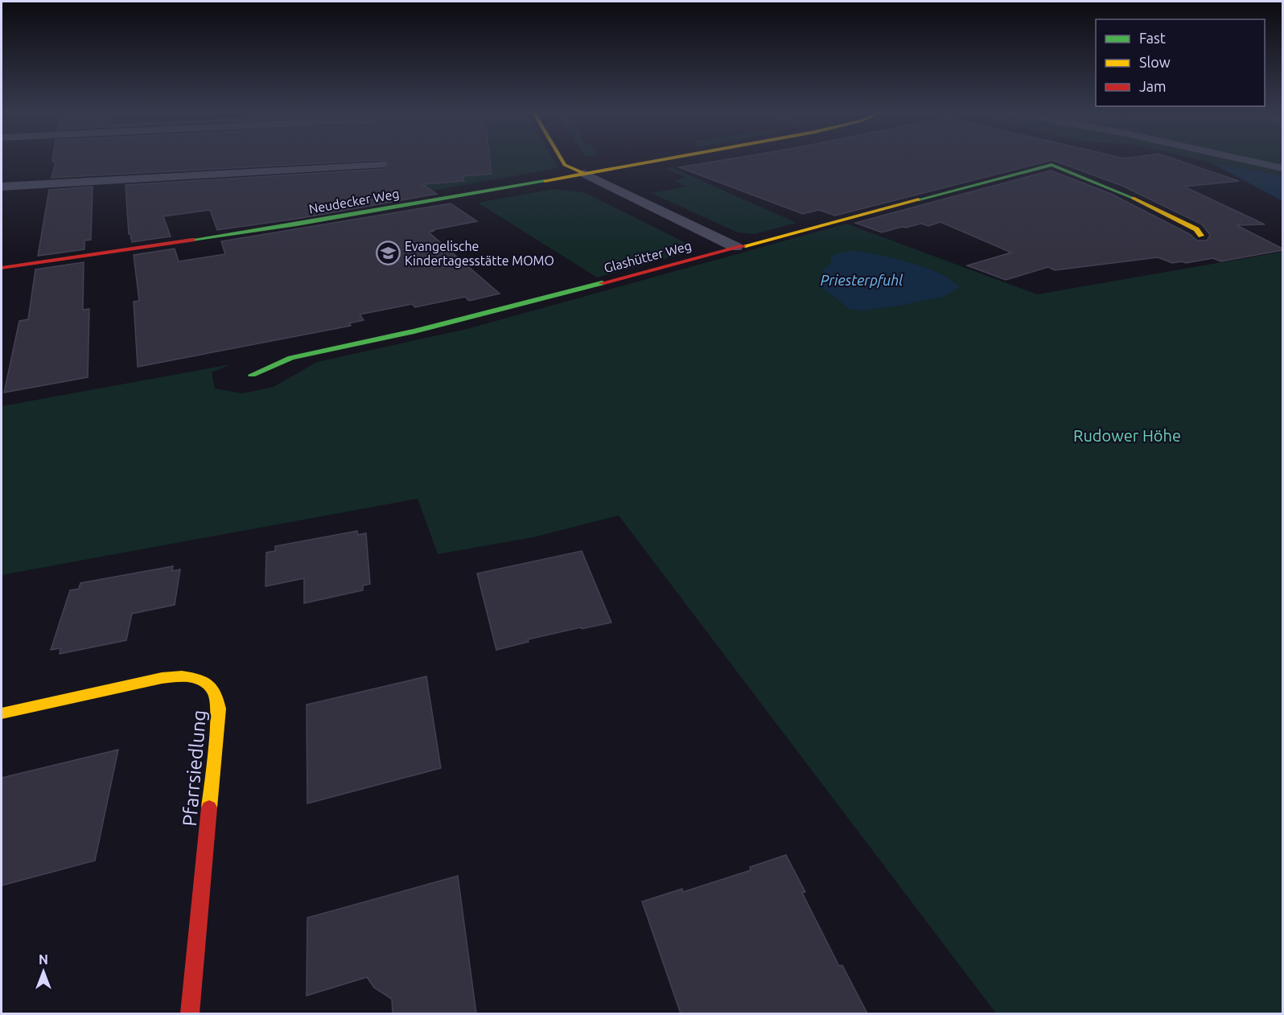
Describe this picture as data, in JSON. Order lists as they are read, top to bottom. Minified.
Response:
{"streets":{"street":["Neudecker Weg","Glashütter Weg","Pfarrsiedlung"]},"water":["Priesterpfuhl"],"parks":["Rudower Höhe"],"places":{"school or university":["Evangelische Kindertagesstätte MOMO"]},"legend":["Fast","Slow","Jam"],"north":"top"}
